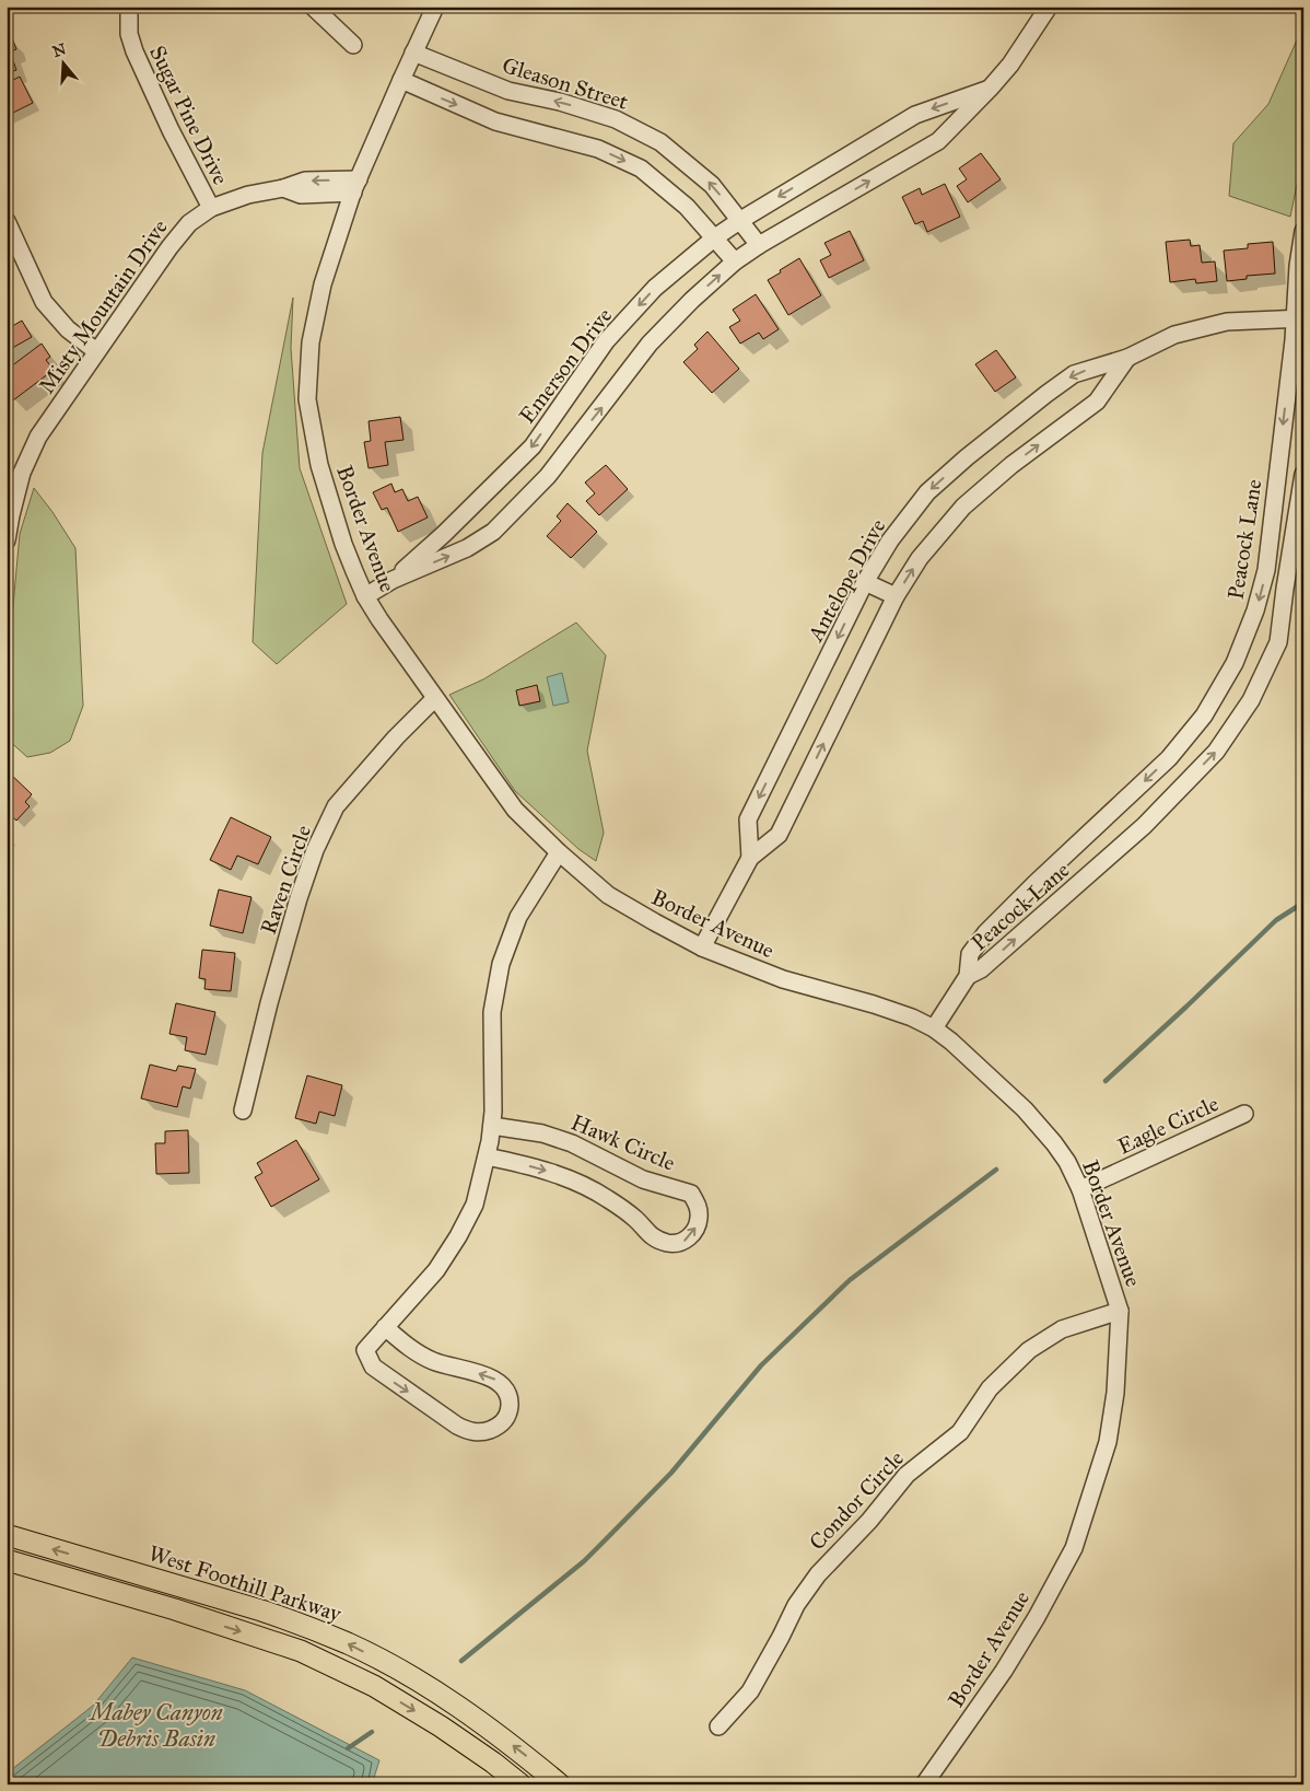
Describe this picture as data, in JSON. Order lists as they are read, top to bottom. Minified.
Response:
{"streets":{"main road":["West Foothill Parkway"],"street":["Gleason Street","Sugar Pine Drive","Misty Mountain Drive","Emerson Drive","Border Avenue","Peacock Lane","Antelope Drive","Raven Circle","Eagle Circle","Hawk Circle","Condor Circle"]},"crossings":[["Gleason Street","Emerson Drive"],["Gleason Street","Border Avenue"],["Sugar Pine Drive","Misty Mountain Drive"],["Misty Mountain Drive","Border Avenue"],["Emerson Drive","Border Avenue"],["Border Avenue","Peacock Lane"],["Border Avenue","Antelope Drive"],["Border Avenue","Raven Circle"],["Border Avenue","Eagle Circle"],["Border Avenue","Condor Circle"],["Peacock Lane","Antelope Drive"]],"water":["Mabey Canyon Debris Basin"],"north":"top"}
